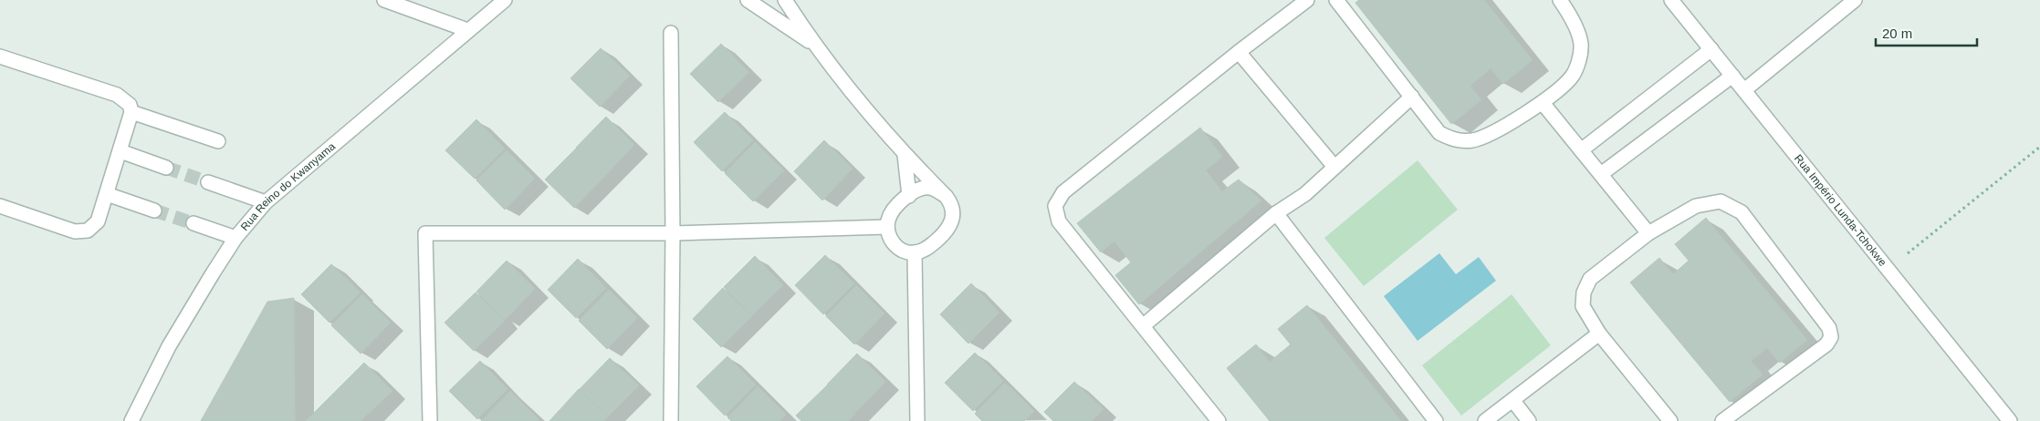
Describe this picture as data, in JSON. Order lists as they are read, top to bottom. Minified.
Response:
{"streets":{"street":["Rua Reino do Kwanyama","Rua Império Lunda-Tchokwe"]},"scale_bar":"20 m"}
